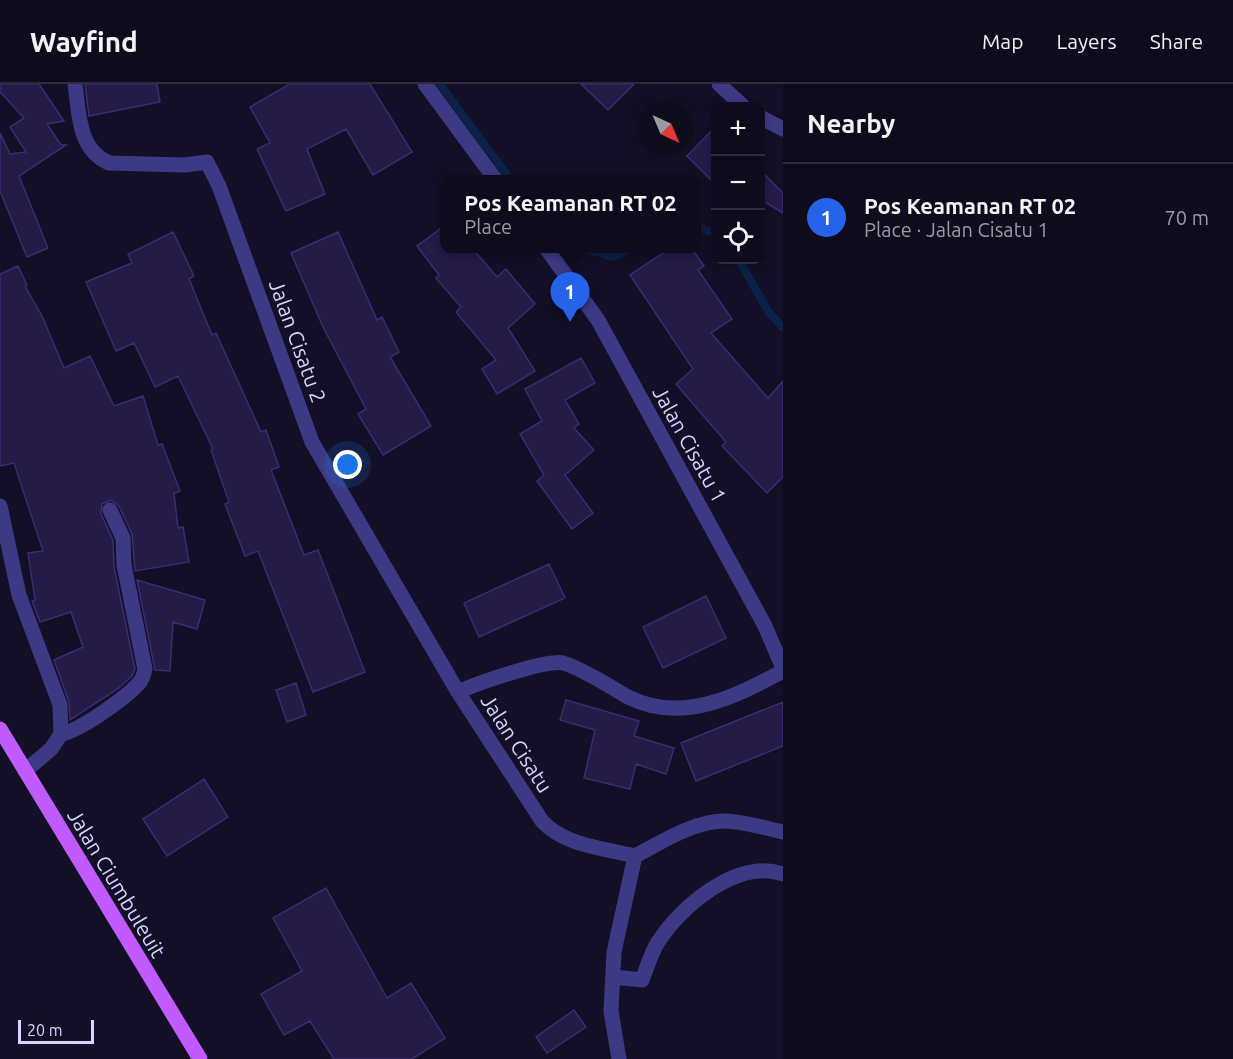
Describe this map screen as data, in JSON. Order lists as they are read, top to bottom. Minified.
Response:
{"streets":{"main road":["Jalan Ciumbuleuit"],"street":["Jalan Cisatu 2","Jalan Cisatu 1","Jalan Cisatu"]},"crossings":[["Jalan Cisatu 2","Jalan Cisatu"],["Jalan Cisatu 1","Jalan Cisatu"]],"scale_bar":"20 m","north":"bottom right","page":{"header":"Wayfind","nav":["Map","Layers","Share"],"heading":"Nearby","map_buttons":["+","−"],"list":[{"mark":"1","name":"Pos Keamanan RT 02","note":"Place · Jalan Cisatu 1","value":"70 m"}],"popup":["Pos Keamanan RT 02","Place"],"pins":"1","scale":"20 m"}}
